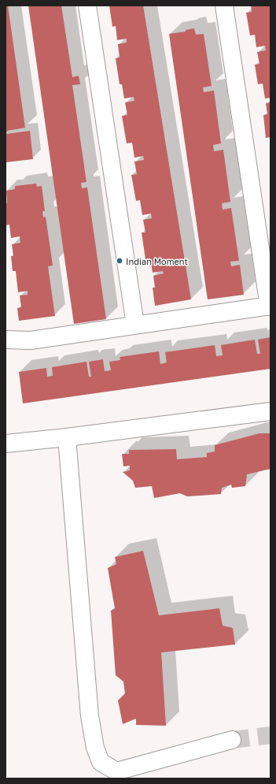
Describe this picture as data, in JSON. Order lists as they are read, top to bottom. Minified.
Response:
{"places":["Indian Moment"]}
